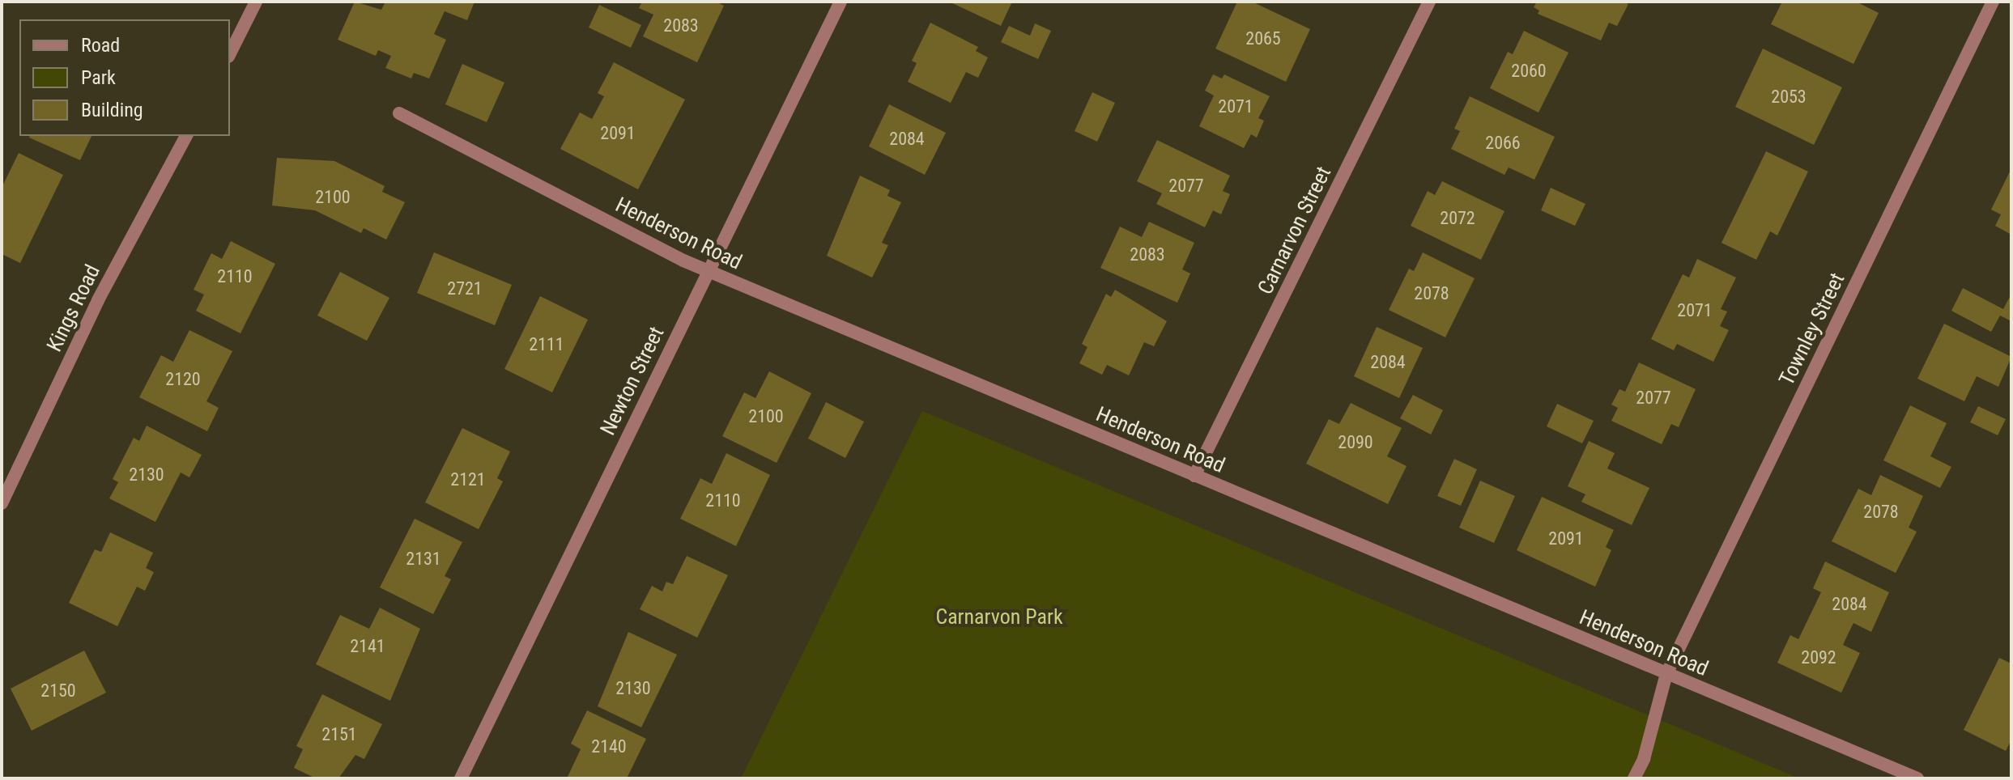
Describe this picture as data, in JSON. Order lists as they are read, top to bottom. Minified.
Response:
{"streets":{"street":["Carnarvon Street","Henderson Road","Kings Road","Townley Street","Newton Street"]},"crossings":[["Carnarvon Street","Henderson Road"],["Henderson Road","Townley Street"],["Henderson Road","Newton Street"]],"parks":["Carnarvon Park"],"house_numbers":["2083","2065","2060","2053","2071","2091","2084","2066","2077","2100","2072","2083","2110","2721","2078","2071","2111","2084","2120","2077","2100","2090","2130","2121","2110","2078","2091","2131","2084","2141","2092","2130","2150","2151","2140"],"legend":["Road","Park","Building"]}
